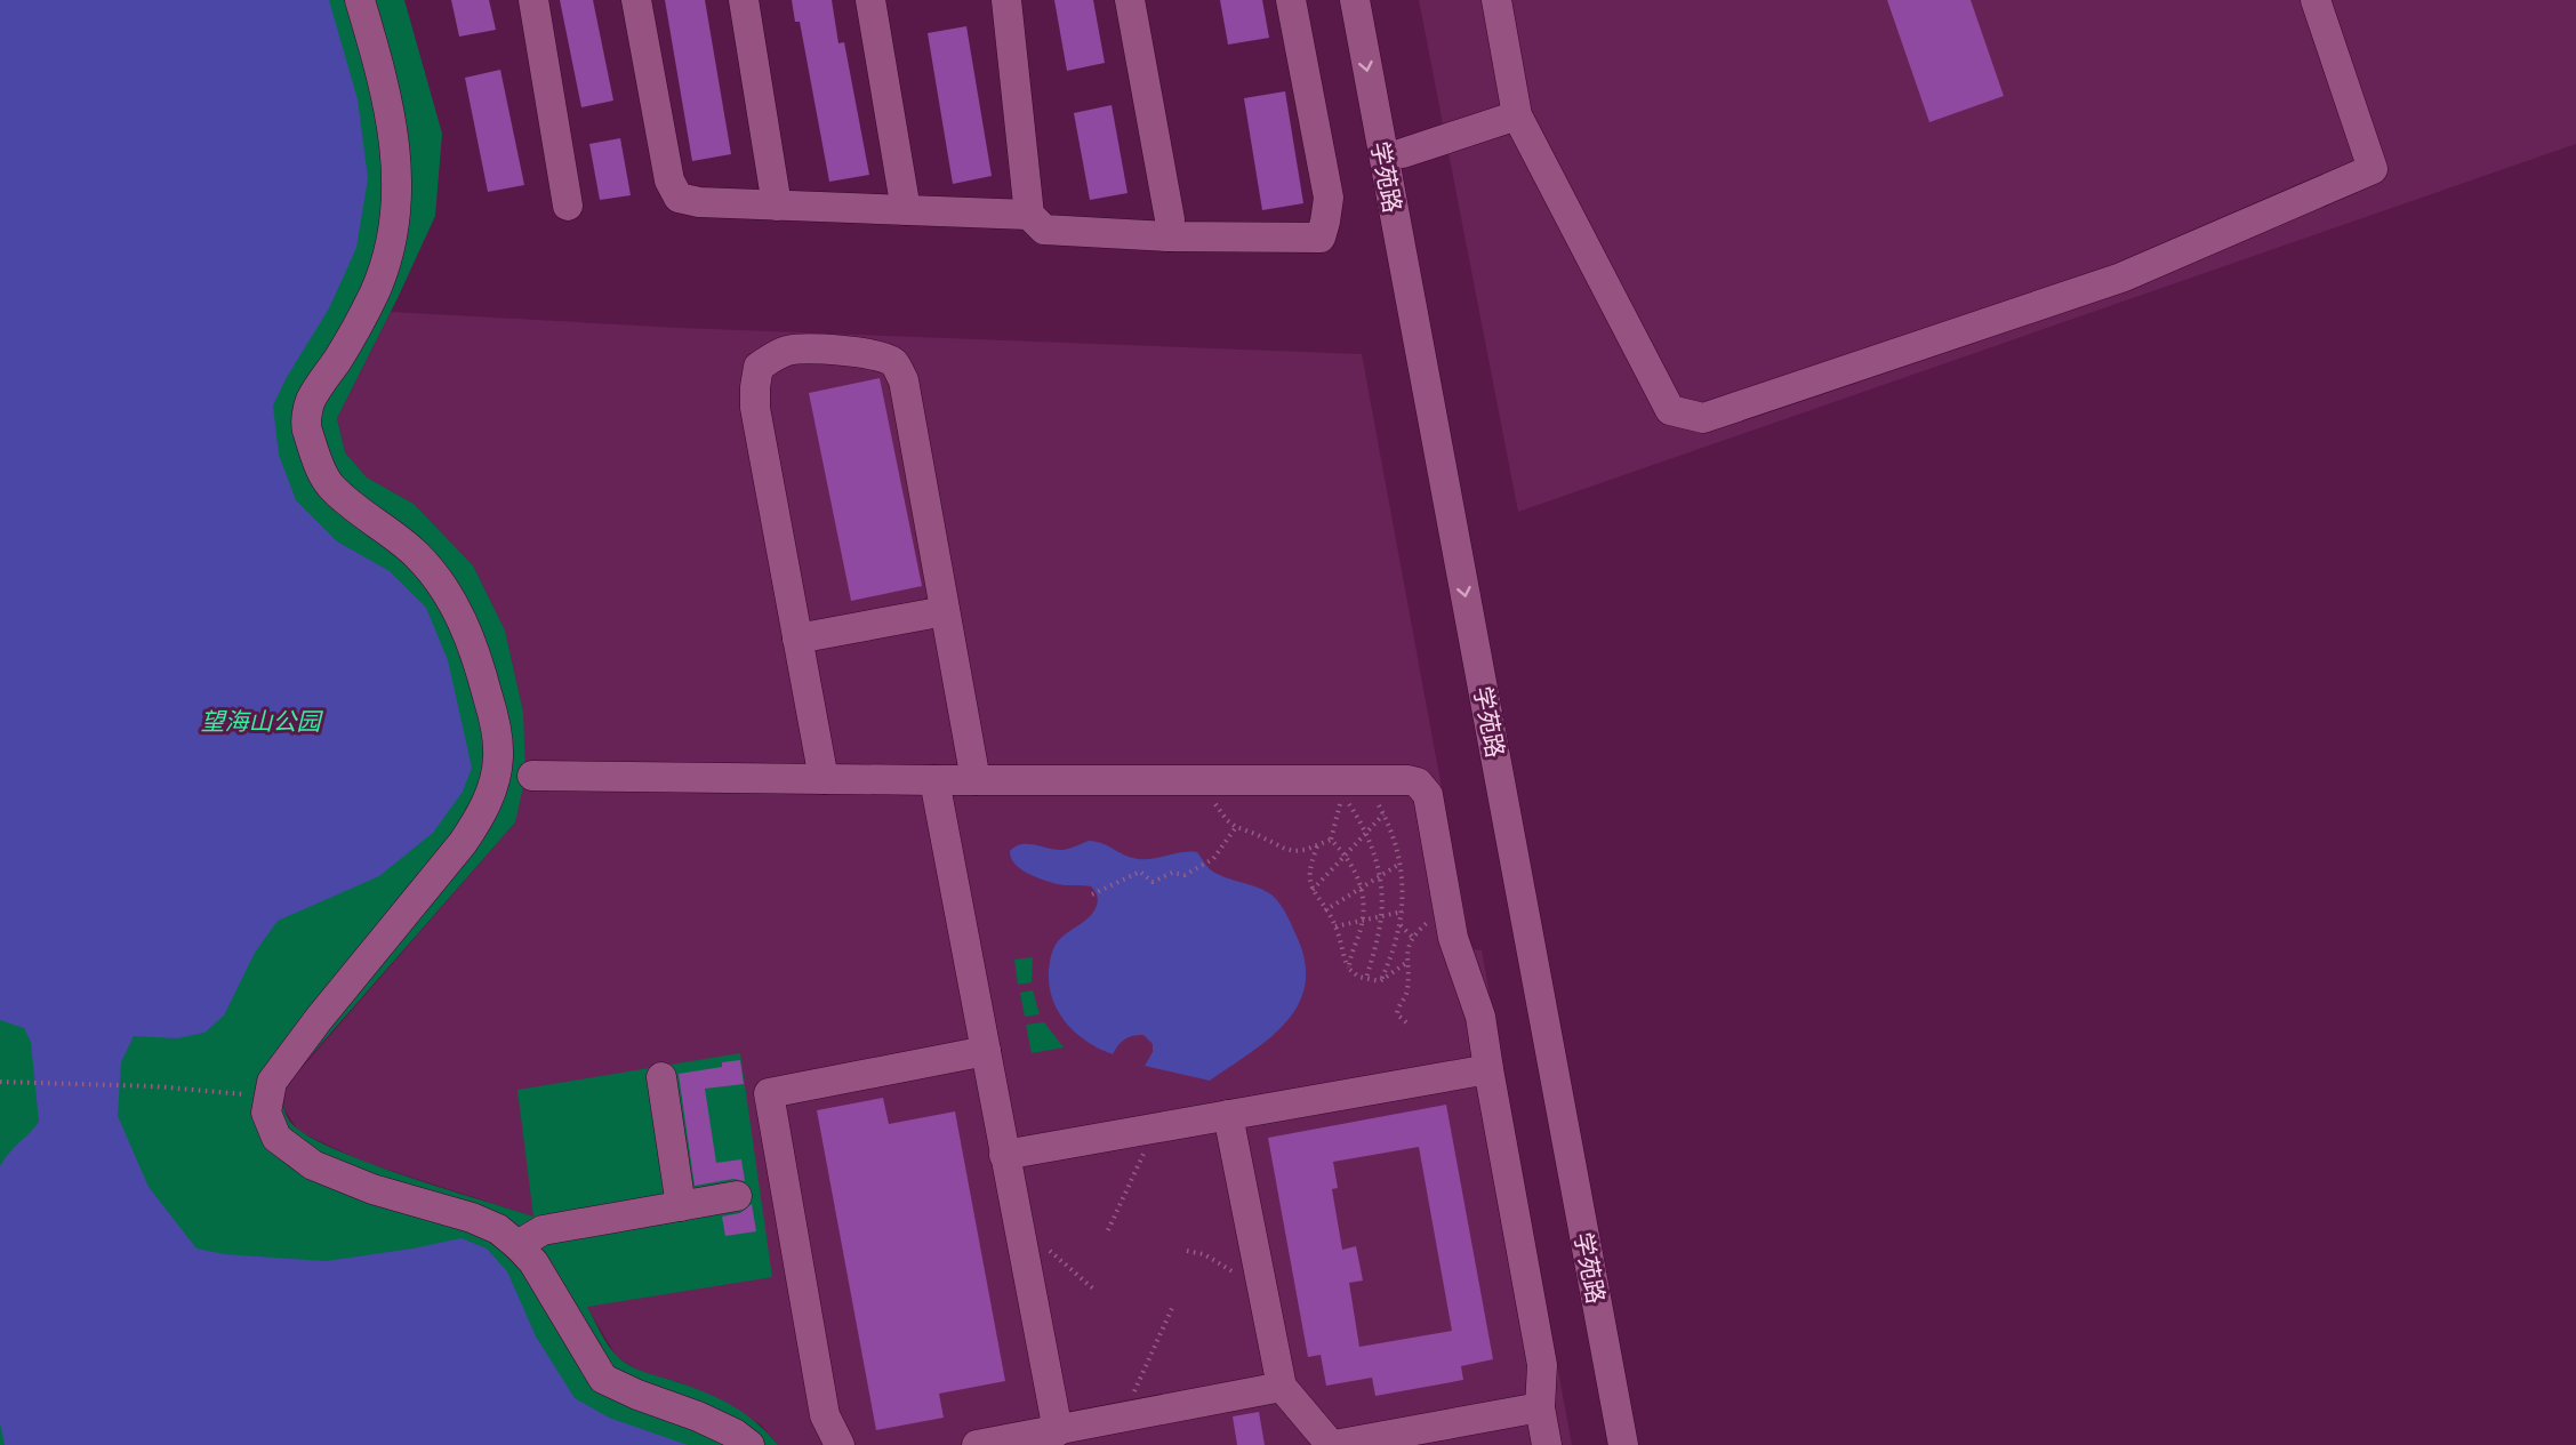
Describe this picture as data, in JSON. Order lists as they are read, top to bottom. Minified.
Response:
{"streets":{"street":["学苑路"]},"parks":["望海山公园"]}
